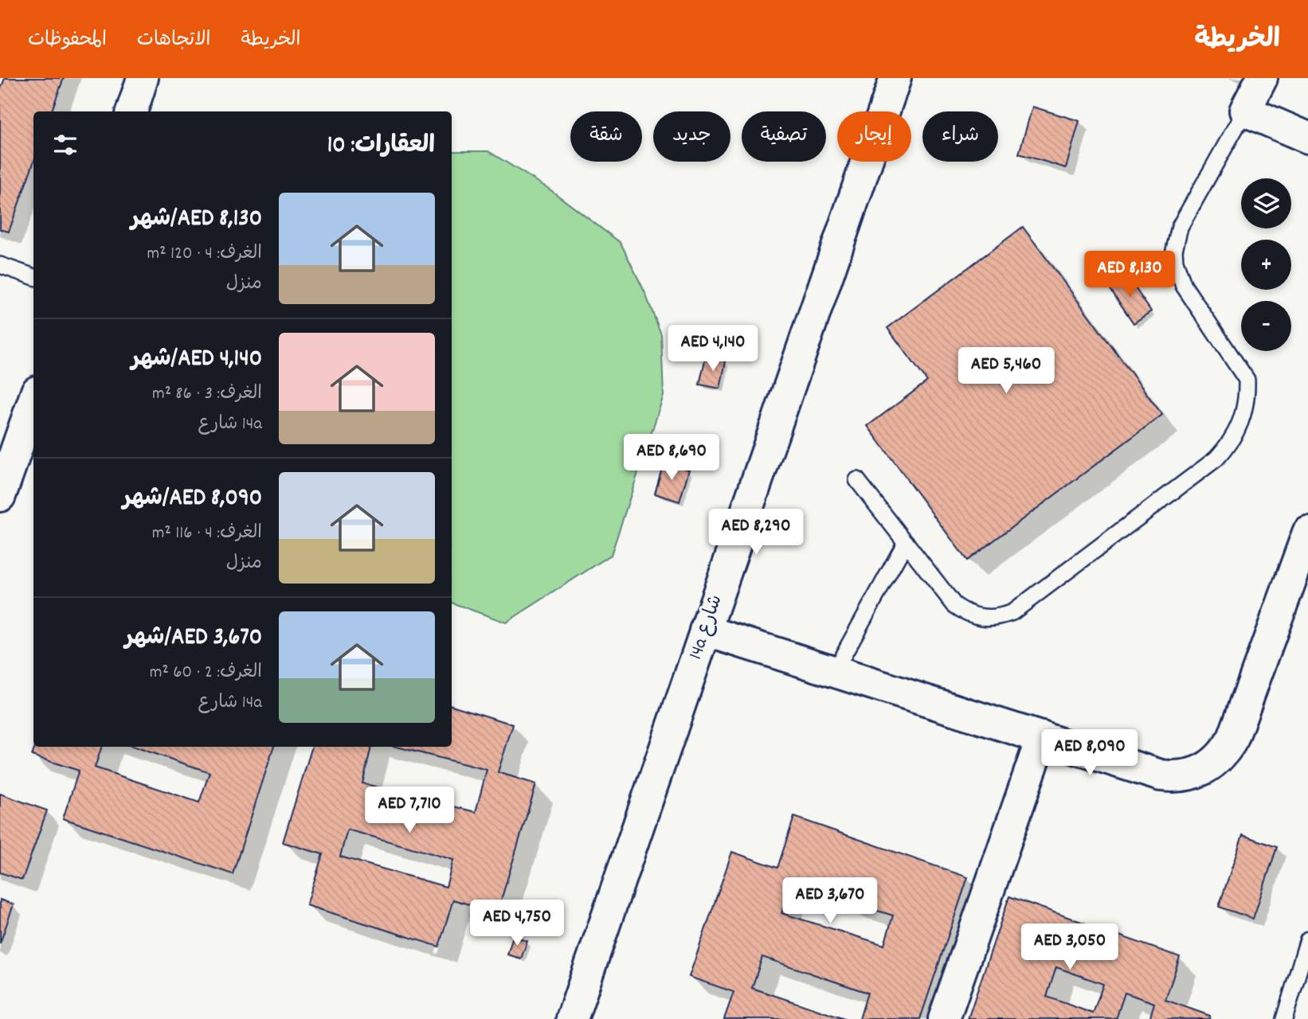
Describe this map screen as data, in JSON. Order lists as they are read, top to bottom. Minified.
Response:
{"streets":{"street":["14a شارع"]},"page":{"header":"الخريطة","nav":["الخريطة","الاتجاهات","المحفوظات"],"chip":["شراء","إيجار","تصفية","جديد","شقة"],"heading":"العقارات: 10","map_buttons":["+","−"],"list":[{"name":"AED 8,130/شهر","note":"الغرف: 4 · 120 m² · منزل"},{"name":"AED 4,140/شهر","note":"الغرف: 3 · 86 m² · 14a شارع"},{"name":"AED 8,090/شهر","note":"الغرف: 4 · 116 m² · منزل"},{"name":"AED 3,670/شهر","note":"الغرف: 2 · 60 m² · 14a شارع"}],"price":["AED 8,130","AED 4,140","AED 5,460","AED 8,690","AED 8,290","AED 8,090","AED 7,710","AED 3,670","AED 4,750","AED 3,050"]}}
